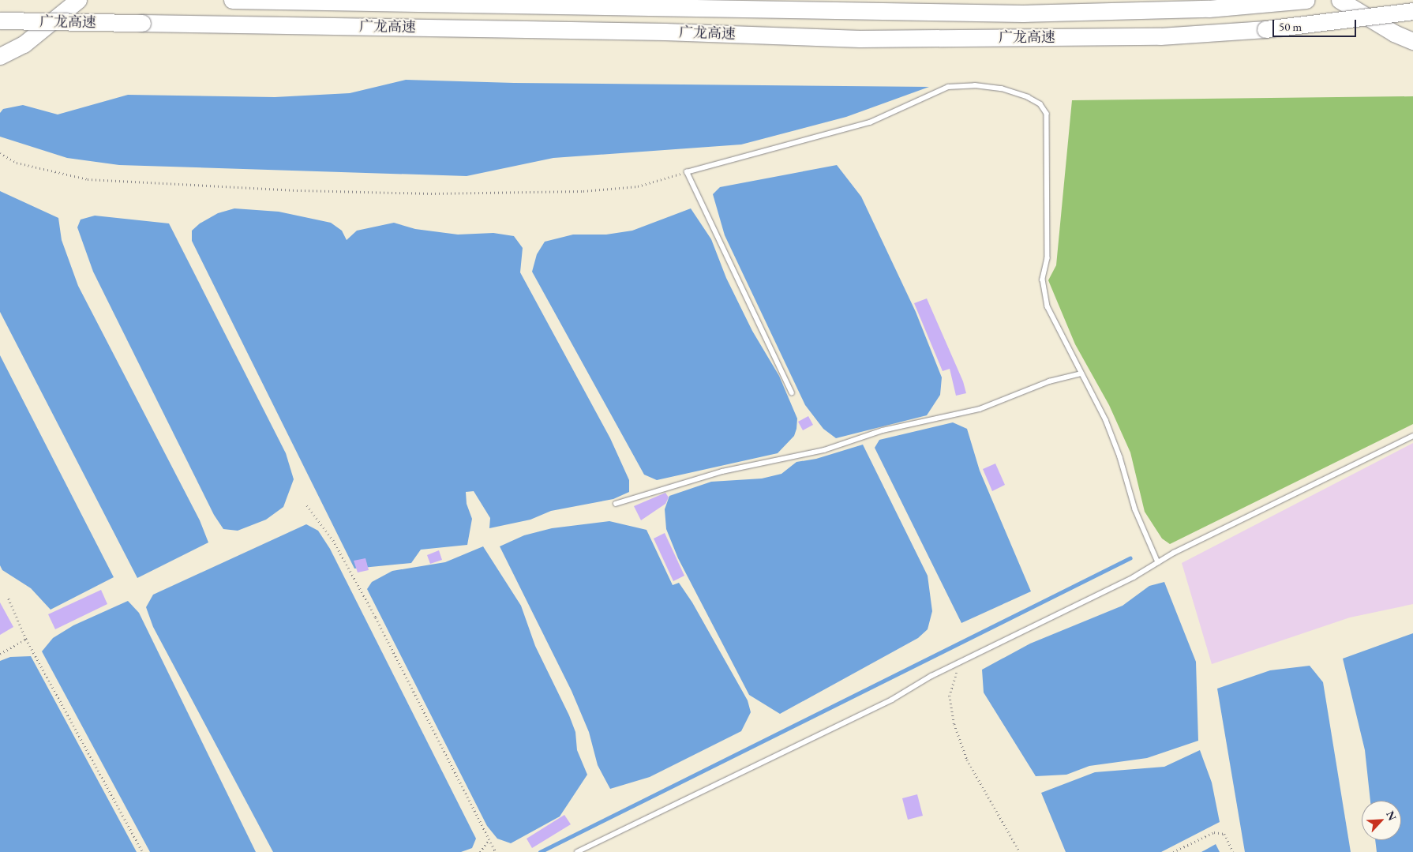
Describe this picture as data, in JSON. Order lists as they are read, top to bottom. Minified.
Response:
{"streets":{"highway":["广龙高速"]},"scale_bar":"50 m","north":"top right"}
